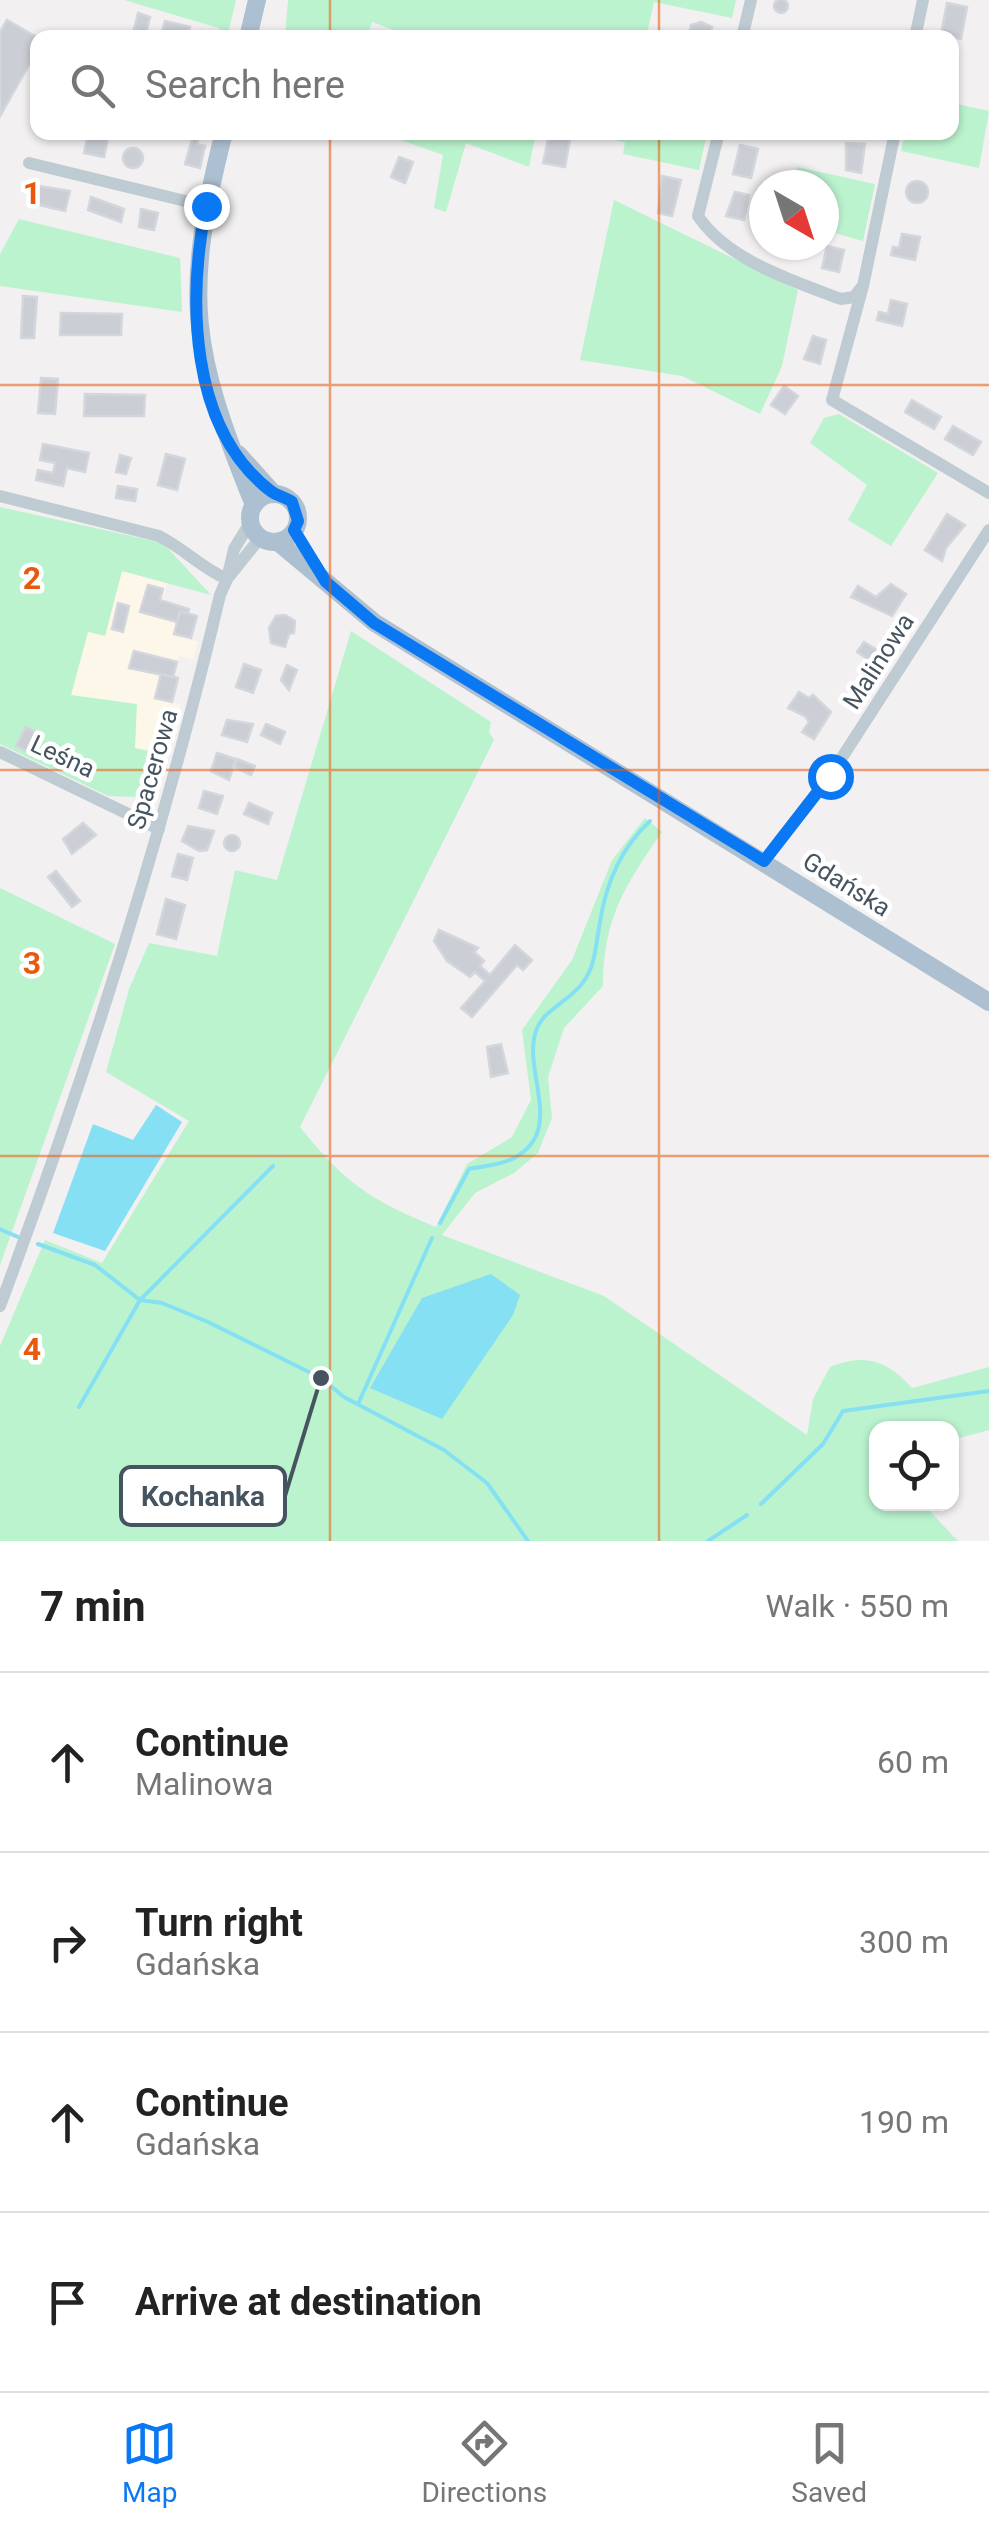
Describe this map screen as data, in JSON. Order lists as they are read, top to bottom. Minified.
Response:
{"streets":{"main road":["Gdańska"],"street":["Malinowa","Leśna","Spacerowa"]},"crossings":[["Malinowa","Gdańska"],["Leśna","Spacerowa"],["Spacerowa","Gdańska"]],"places":["Kochanka"],"north":"bottom right","page":{"search":"Search here","heading":["7 min","Walk · 550 m"],"list":[["Continue","Malinowa","60 m"],["Turn right","Gdańska","300 m"],["Continue","Gdańska","190 m"],"Arrive at destination"],"nav":["Map","Directions","Saved"]},"grid":{"rows":["1","2","3","4"]}}
